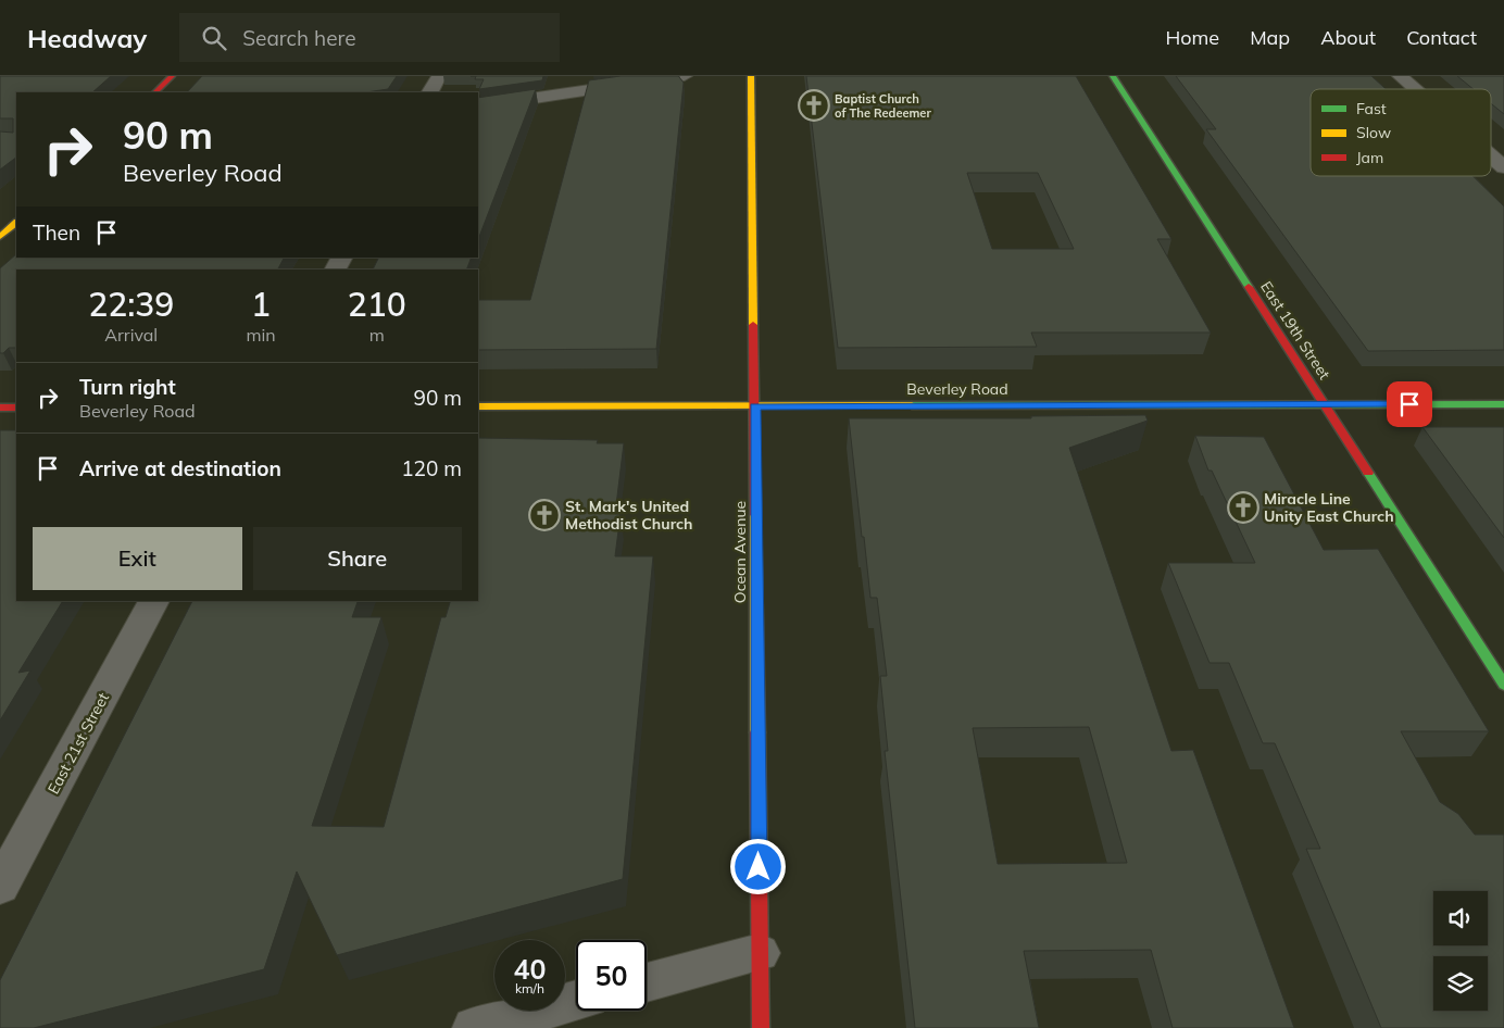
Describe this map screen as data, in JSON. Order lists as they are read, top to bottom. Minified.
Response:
{"streets":{"street":["East 19th Street","Beverley Road","Ocean Avenue","East 21st Street"]},"crossings":[["East 19th Street","Beverley Road"],["Beverley Road","Ocean Avenue"]],"places":{"church":["Baptist Church of The Redeemer","Miracle Line Unity East Church","St. Mark's United Methodist Church"]},"legend":["Fast","Slow","Jam"],"page":{"header":"Headway","search":"Search here","nav":["Home","Map","About","Contact"],"turn":["90 m","Beverley Road"],"then":"Then","eta":["22:39","Arrival","1","min","210","m"],"list":[{"name":"Turn right","note":"Beverley Road","value":"90 m"},{"name":"Arrive at destination","value":"120 m"}],"buttons":["Exit","Share"],"speed":"40 km/h","limit":"50"}}
